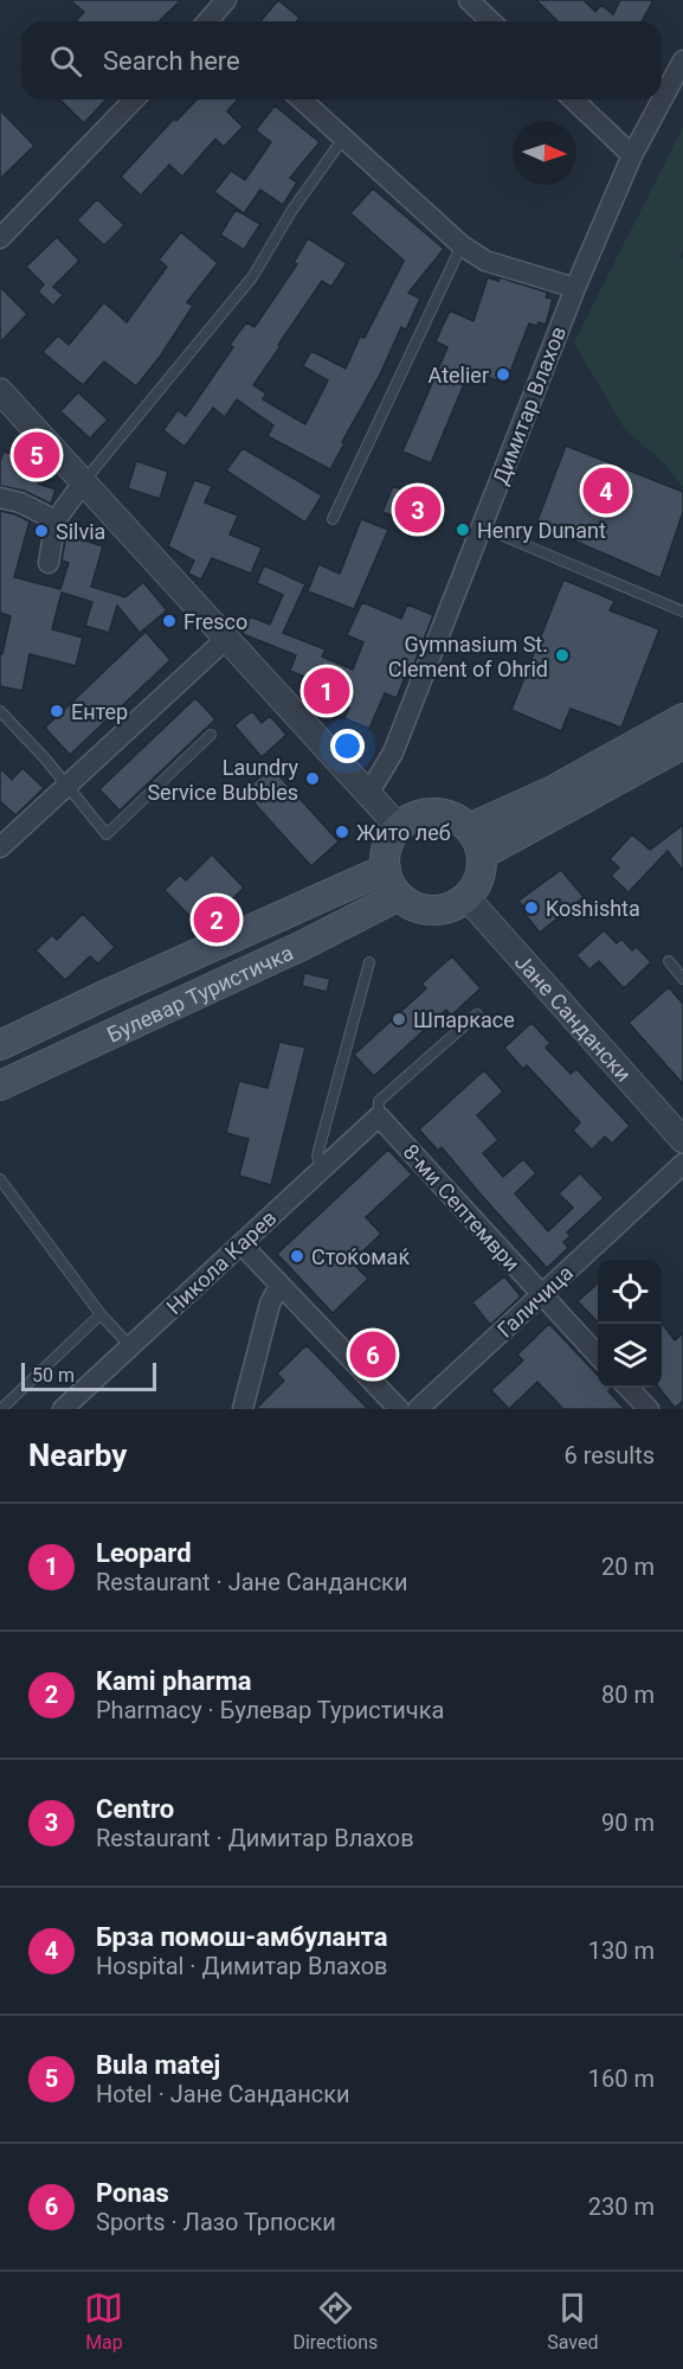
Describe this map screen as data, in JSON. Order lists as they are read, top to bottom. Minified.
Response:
{"streets":{"main road":["Булевар Туристичка"],"street":["Димитар Влахов","Јане Сандански","8-ми Септември","Никола Карев","Галичица"]},"crossings":[["Булевар Туристичка","Јане Сандански"],["8-ми Септември","Никола Карев"],["8-ми Септември","Галичица"]],"places":["Atelier","Henry Dunant","Silvia","Fresco","Gymnasium St. Clement of Ohrid","Ентер","Laundry Service Bubbles","Жито леб","Koshishta","Шпаркасе","Стоќомаќ"],"scale_bar":"50 m","north":"right","page":{"search":"Search here","pins":["5","4","3","1","2","6"],"scale":"50 m","heading":["Nearby","6 results"],"list":[{"mark":"1","name":"Leopard","note":"Restaurant · Јане Сандански","value":"20 m"},{"mark":"2","name":"Kami pharma","note":"Pharmacy · Булевар Туристичка","value":"80 m"},{"mark":"3","name":"Centro","note":"Restaurant · Димитар Влахов","value":"90 m"},{"mark":"4","name":"Брза помош-амбуланта","note":"Hospital · Димитар Влахов","value":"130 m"},{"mark":"5","name":"Bula matej","note":"Hotel · Јане Сандански","value":"160 m"},{"mark":"6","name":"Ponas","note":"Sports · Лазо Трпоски","value":"230 m"}],"nav":["Map","Directions","Saved"]}}
